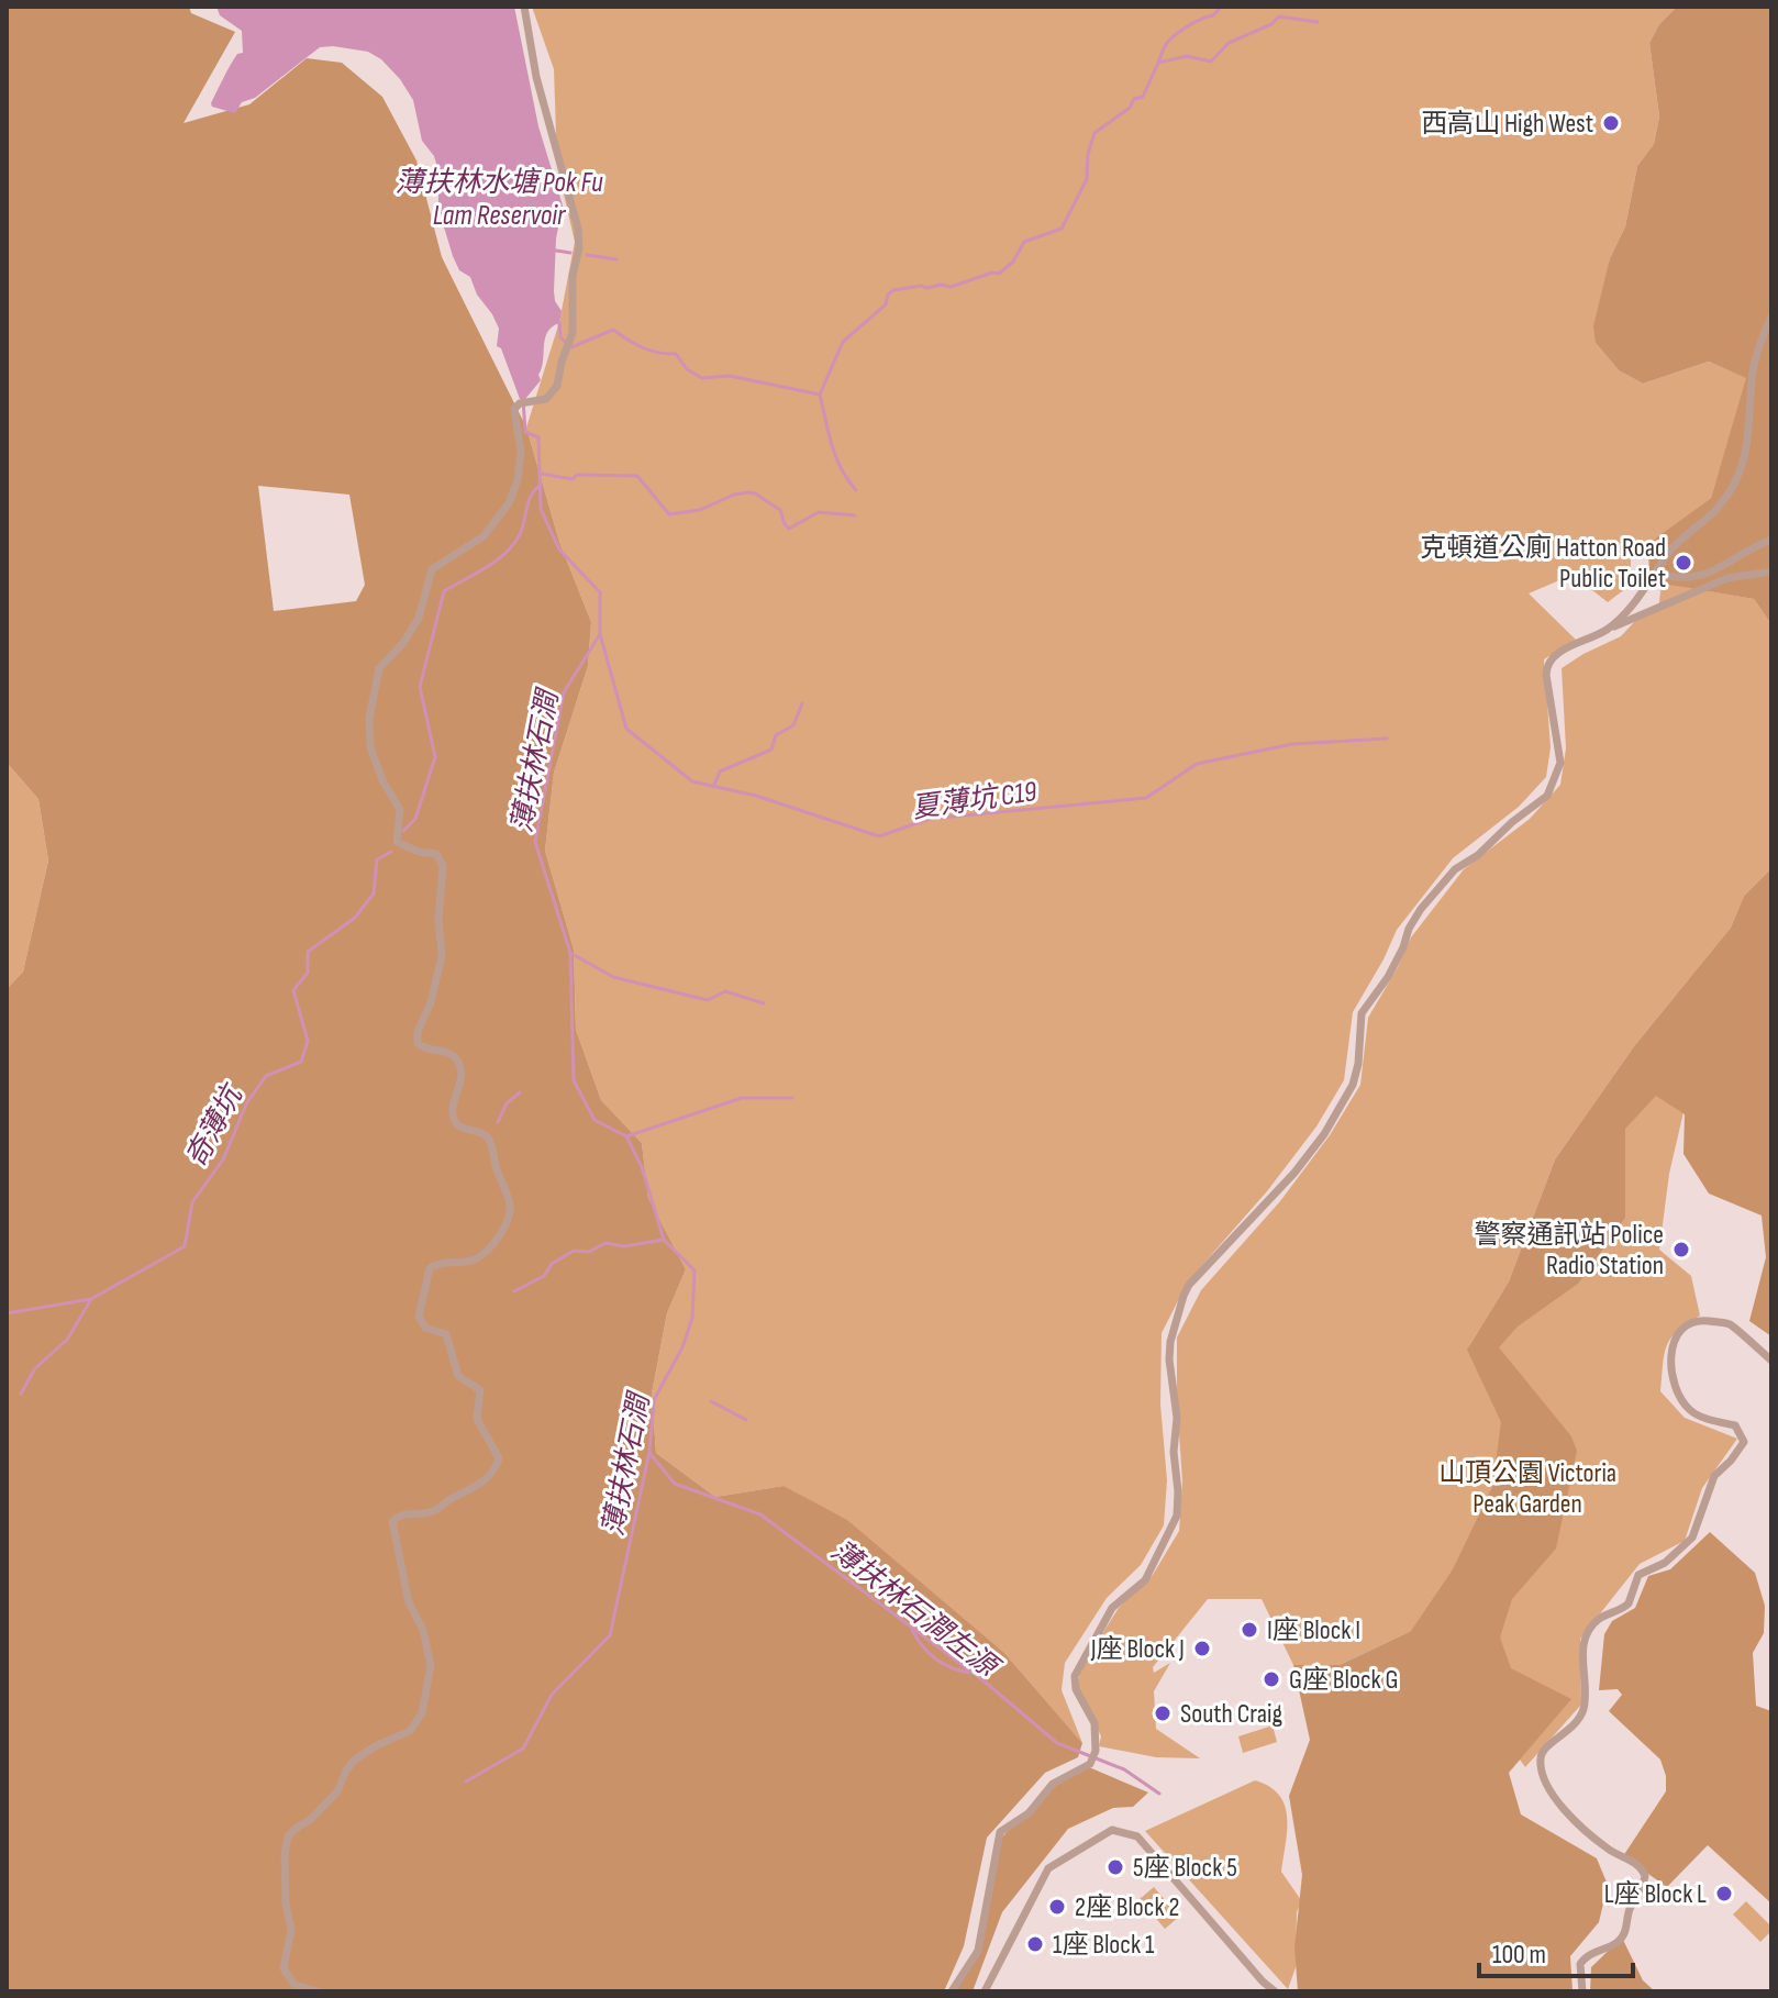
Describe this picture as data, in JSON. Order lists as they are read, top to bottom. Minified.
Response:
{"water":["薄扶林水塘 Pok Fu Lam Reservoir","薄扶林石澗","夏薄坑 C19","奇薄坑","薄扶林石澗左源"],"parks":["山頂公園 Victoria Peak Garden"],"places":["西高山 High West","克頓道公廁 Hatton Road Public Toilet","警察通訊站 Police Radio Station","I座 Block I","J座 Block J","G座 Block G","South Craig","5座 Block 5","L座 Block L","2座 Block 2","1座 Block 1"],"scale_bar":"100 m"}
